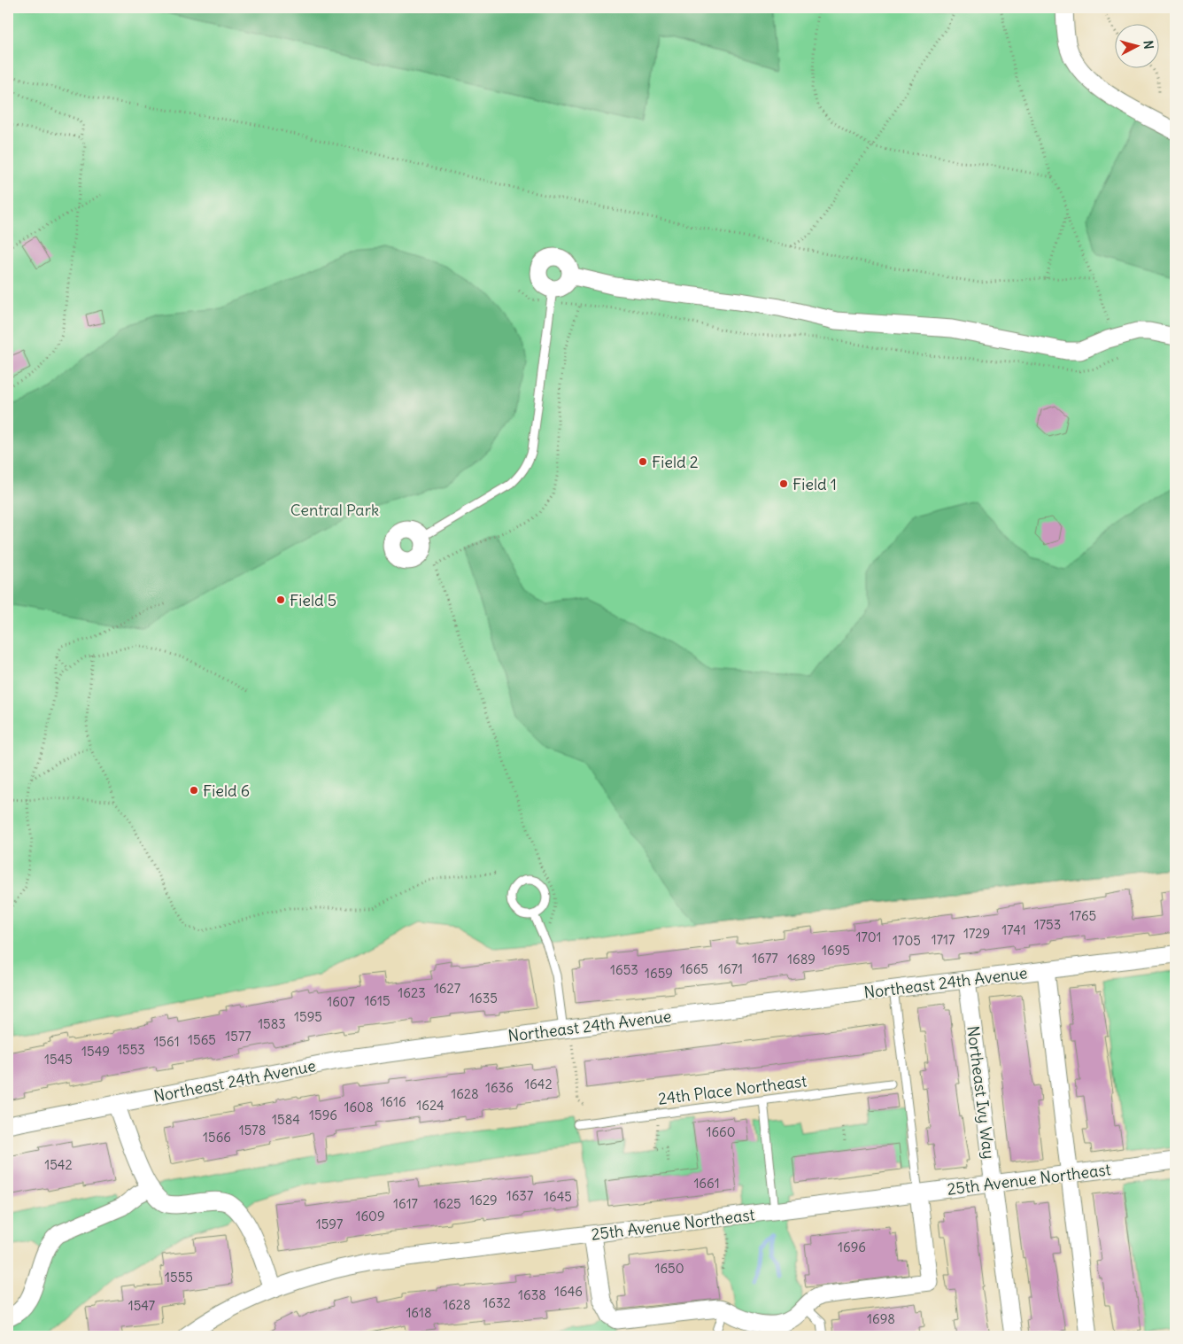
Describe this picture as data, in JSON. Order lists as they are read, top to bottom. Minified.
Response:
{"streets":{"street":["Northeast 24th Avenue","Northeast Ivy Way","25th Avenue Northeast"],"lane":["24th Place Northeast"]},"crossings":[["Northeast 24th Avenue","Northeast Ivy Way"],["Northeast Ivy Way","25th Avenue Northeast"]],"parks":["Central Park"],"places":["Field 2","Field 1","Field 5","Field 6"],"house_numbers":["1765","1753","1741","1729","1701","1717","1705","1695","1677","1689","1665","1671","1653","1659","1627","1623","1635","1615","1607","1595","1583","1577","1565","1561","1553","1549","1545","1642","1636","1628","1616","1624","1608","1596","1584","1578","1660","1566","1542","1661","1637","1645","1629","1617","1625","1609","1597","1696","1650","1555","1646","1638","1632","1628","1547","1618","1698"],"north":"right"}
